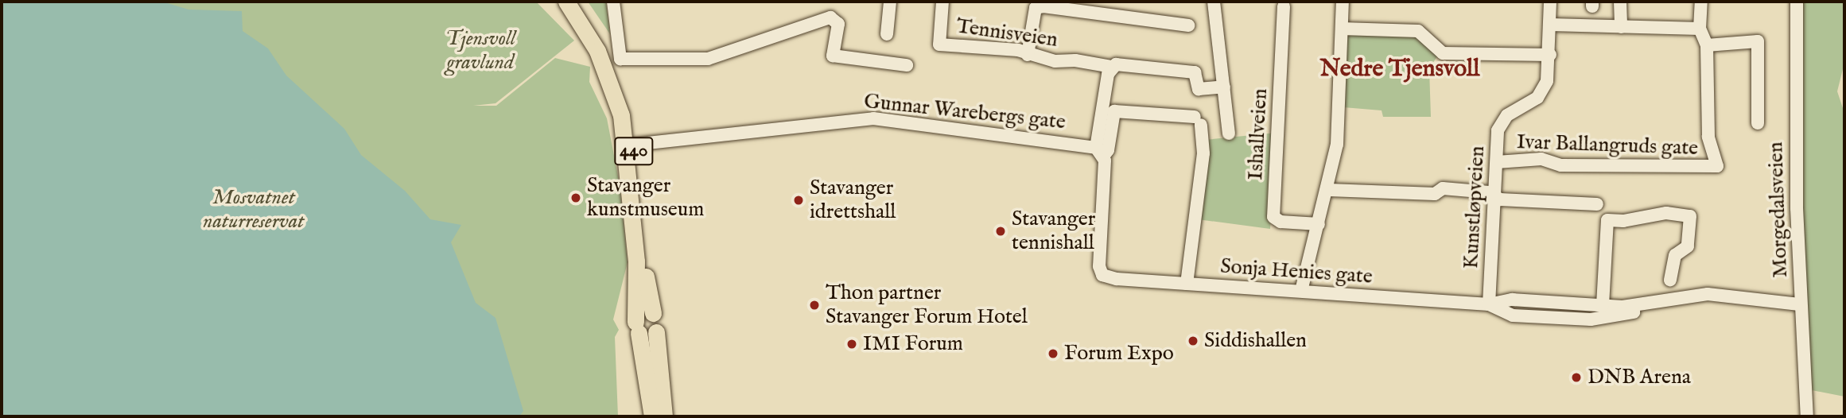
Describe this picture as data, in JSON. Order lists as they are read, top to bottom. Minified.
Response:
{"streets":{"main road":["440"],"street":["Tennisveien","Gunnar Warebergs gate","Ishallveien","Ivar Ballangruds gate","Kunstløpveien","Morgedalsveien","Sonja Henies gate"]},"crossings":[["Gunnar Warebergs gate","440"],["Gunnar Warebergs gate","Sonja Henies gate"],["Ivar Ballangruds gate","Kunstløpveien"],["Ivar Ballangruds gate","Morgedalsveien"],["Kunstløpveien","Sonja Henies gate"],["Morgedalsveien","Sonja Henies gate"]],"districts":["Nedre Tjensvoll"],"parks":["Tjensvoll gravlund","Mosvatnet naturreservat"],"places":["Stavanger kunstmuseum","Stavanger idrettshall","Stavanger tennishall","Thon partner Stavanger Forum Hotel","Siddishallen","IMI Forum","Forum Expo","DNB Arena"]}
